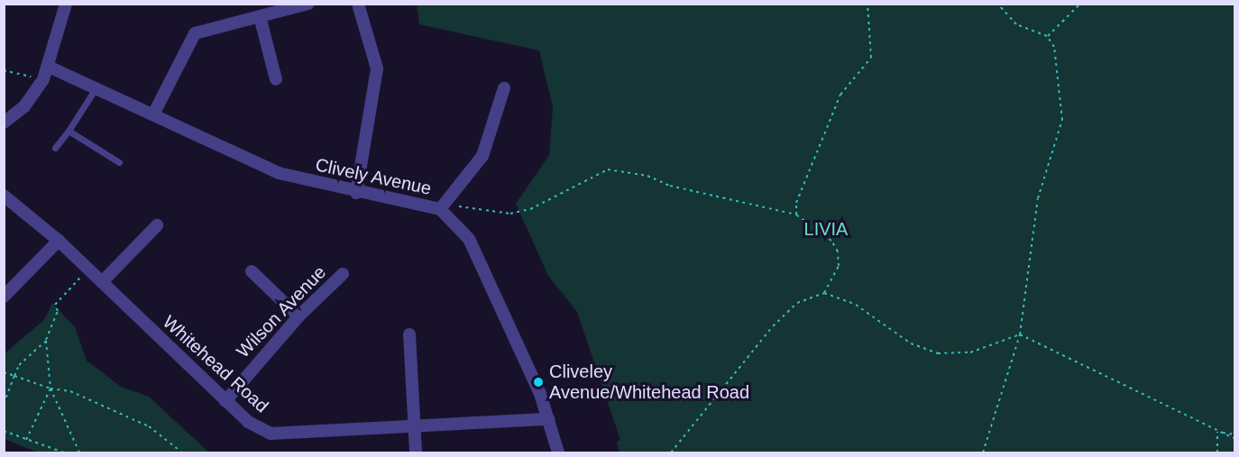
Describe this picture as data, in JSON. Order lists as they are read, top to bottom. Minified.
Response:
{"streets":{"street":["Clively Avenue","Wilson Avenue","Whitehead Road"]},"crossings":[["Clively Avenue","Whitehead Road"],["Wilson Avenue","Whitehead Road"]],"parks":["LIVIA"],"places":["Cliveley Avenue/Whitehead Road"]}
